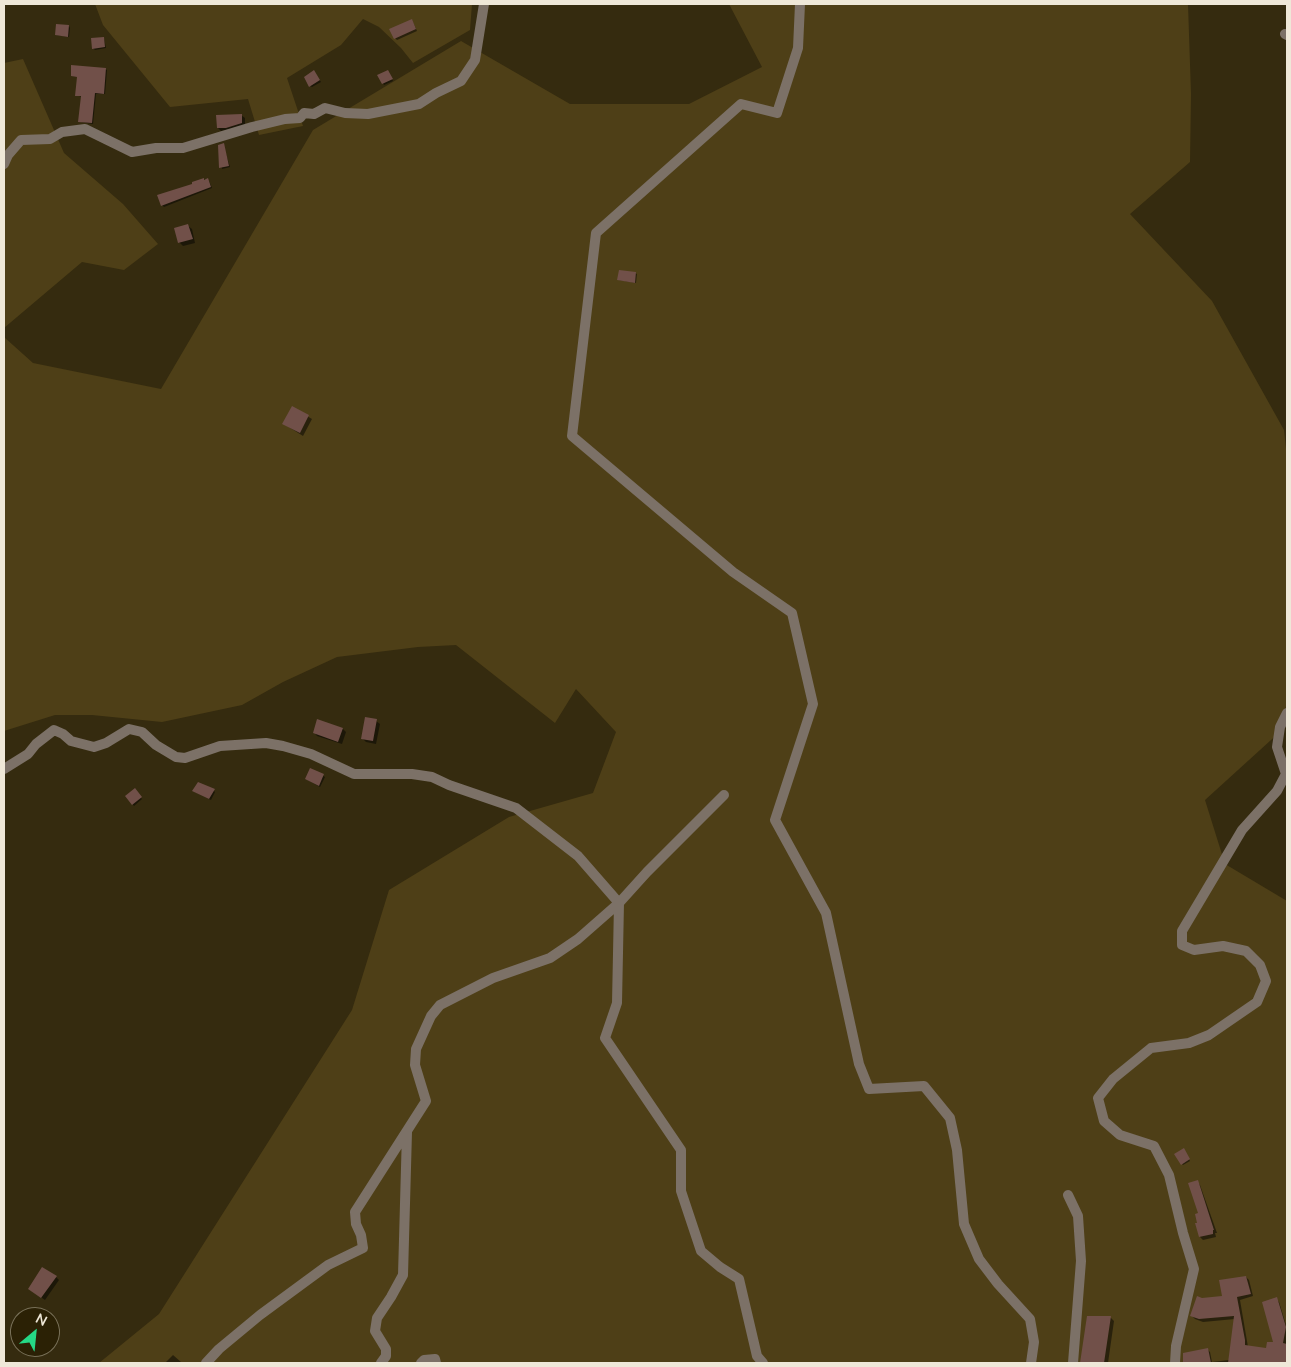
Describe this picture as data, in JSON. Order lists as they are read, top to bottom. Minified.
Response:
{"north":"top right"}
